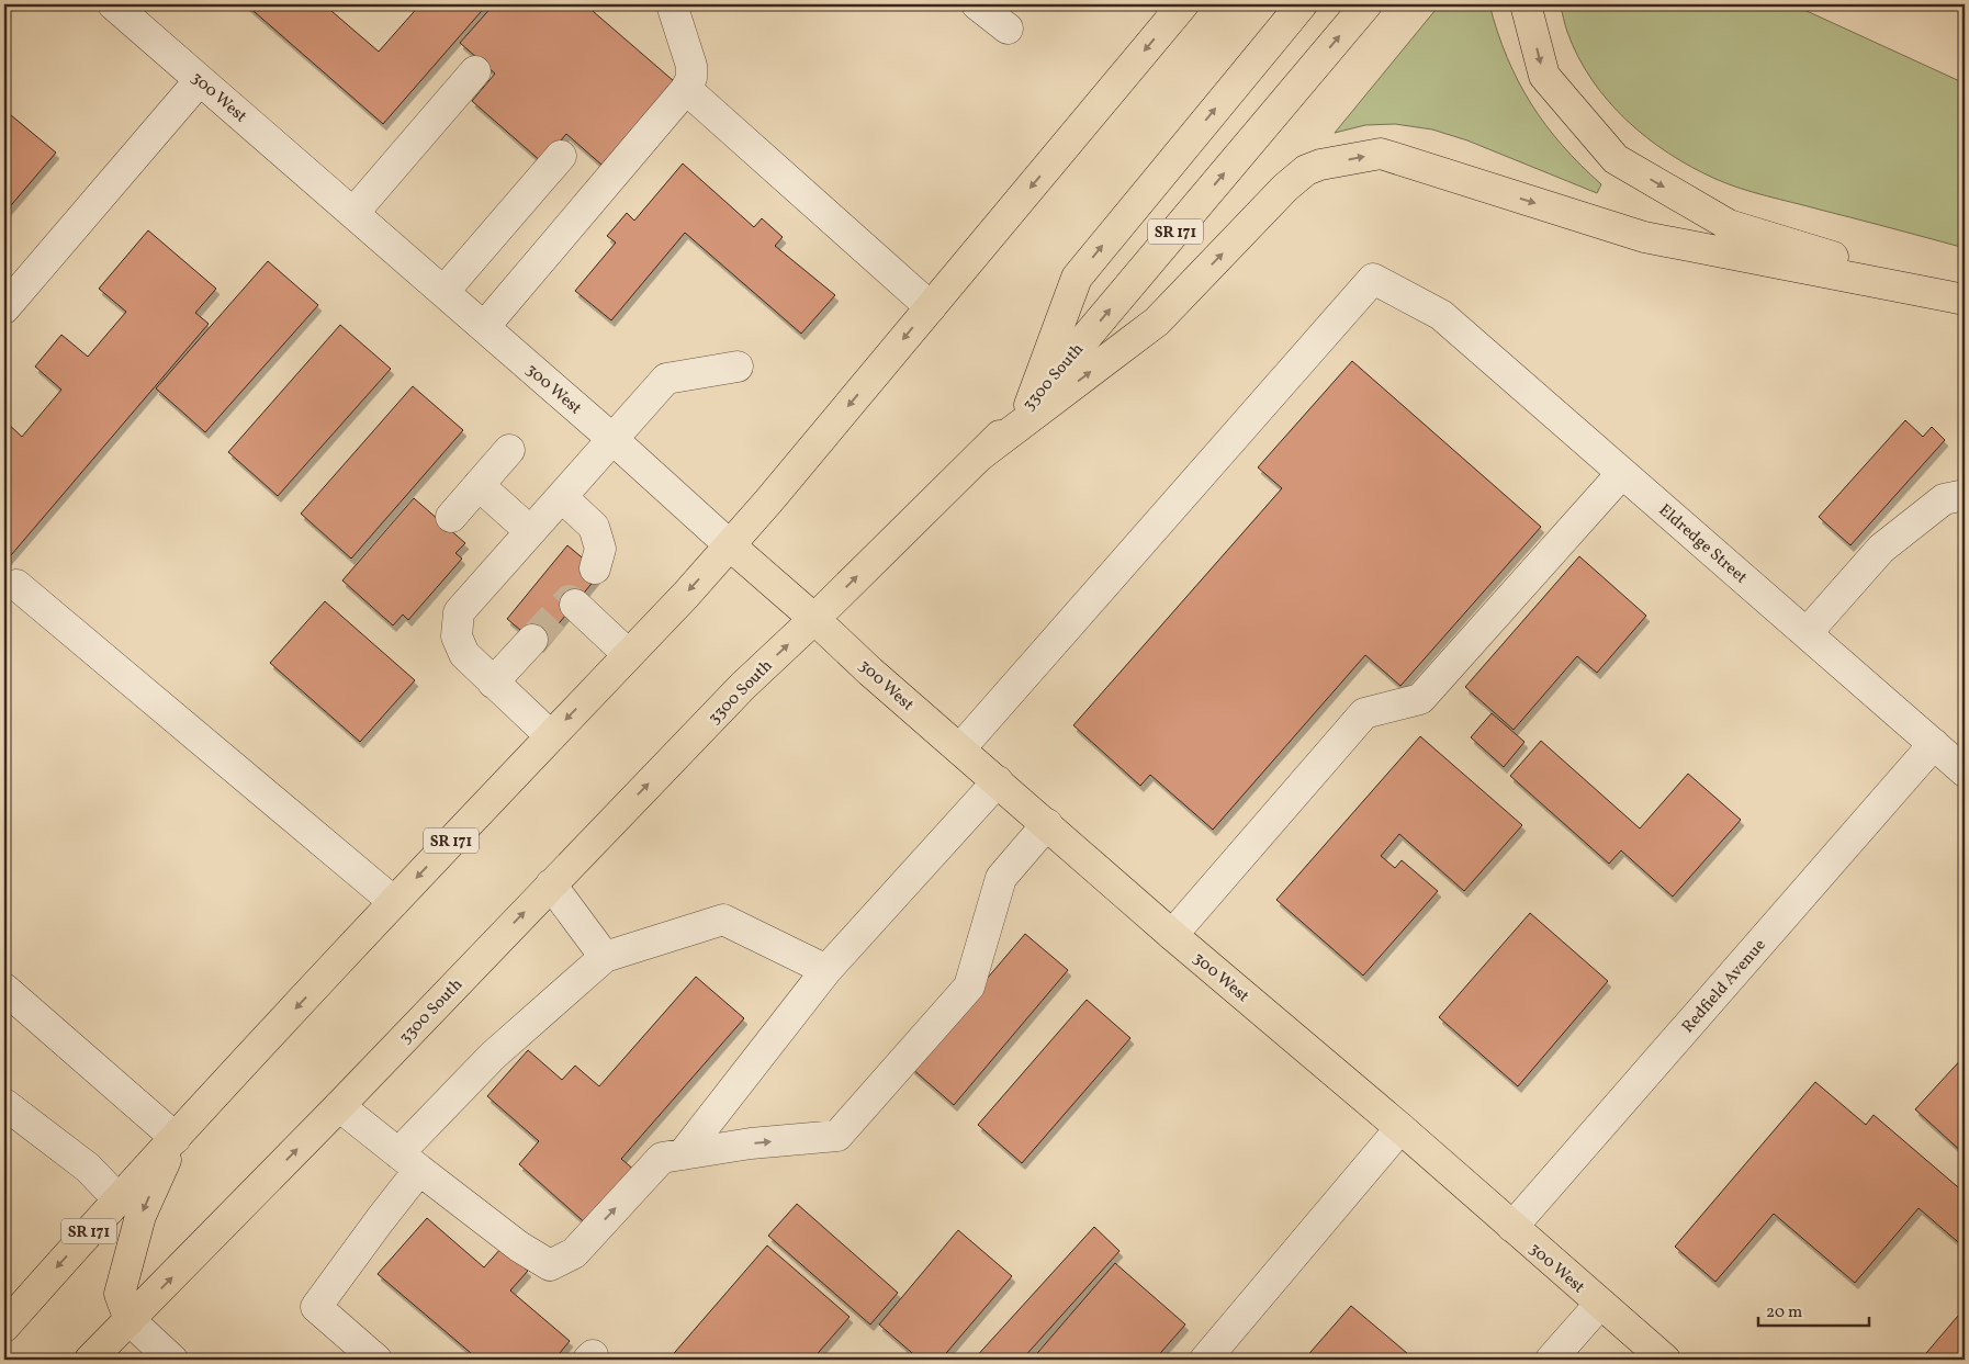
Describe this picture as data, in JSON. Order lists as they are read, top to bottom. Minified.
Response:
{"streets":{"main road":["300 West","SR 171","3300 South"],"street":["Eldredge Street","Redfield Avenue"]},"crossings":[["300 West","SR 171"],["300 West","3300 South"],["300 West","Eldredge Street"],["300 West","Redfield Avenue"],["Eldredge Street","Redfield Avenue"]],"scale_bar":"20 m"}
